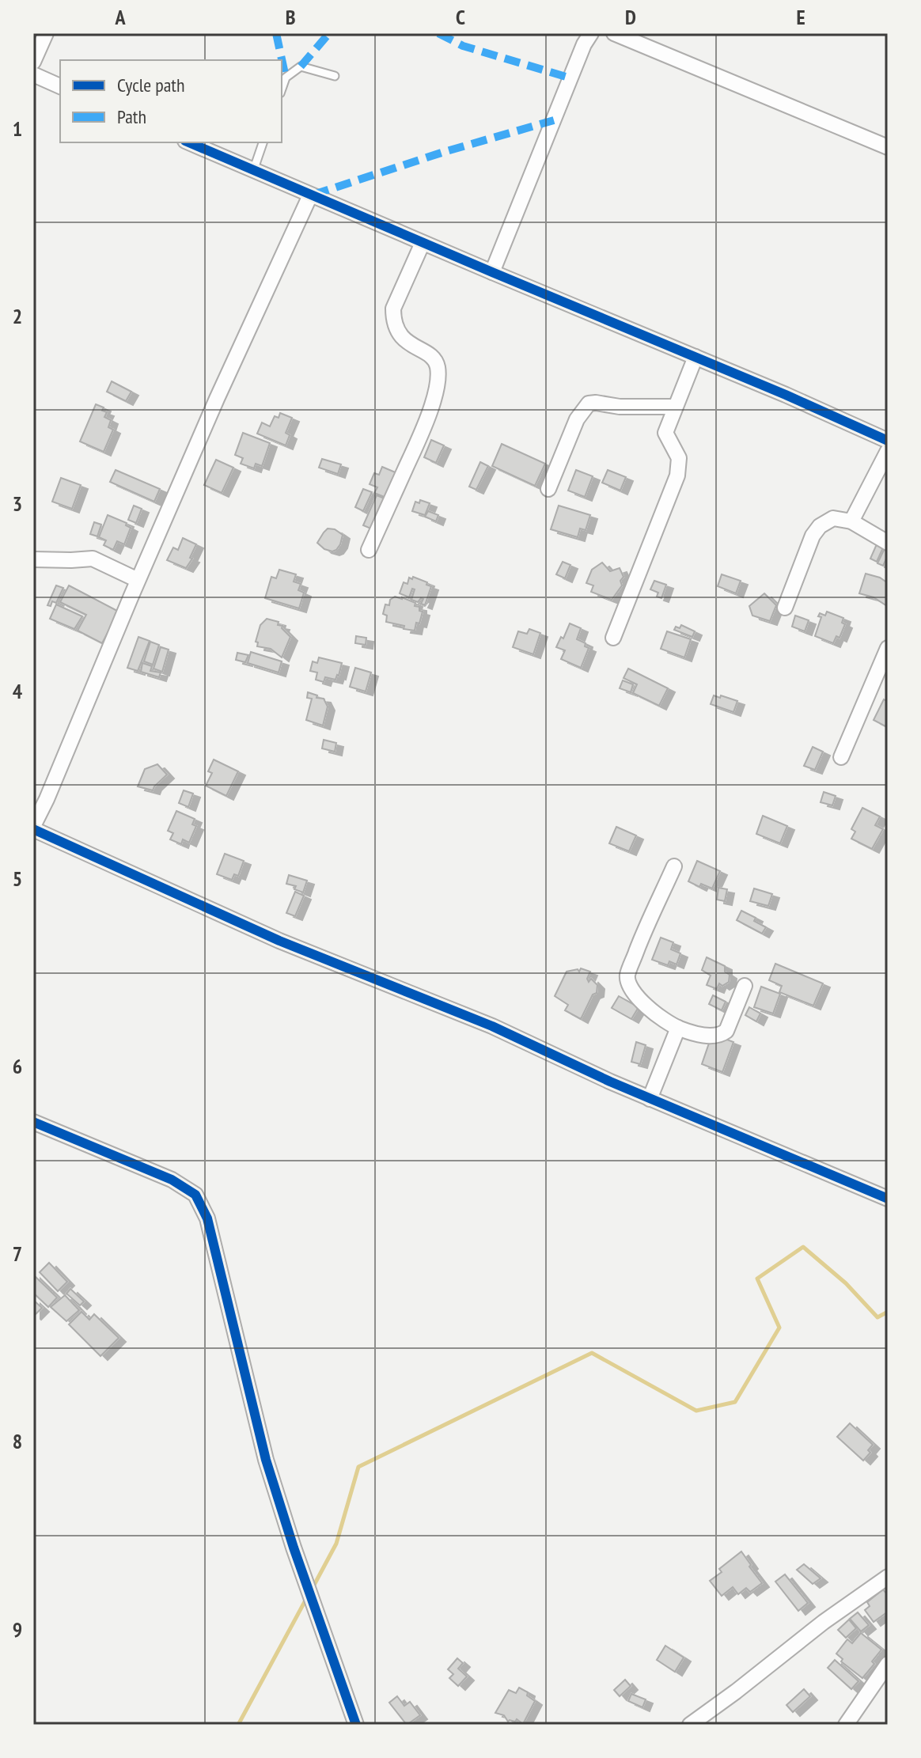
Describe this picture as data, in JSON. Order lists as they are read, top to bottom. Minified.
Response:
{"legend":["Cycle path","Path"],"grid":{"columns":["A","B","C","D","E"],"rows":["1","2","3","4","5","6","7","8","9"]}}
